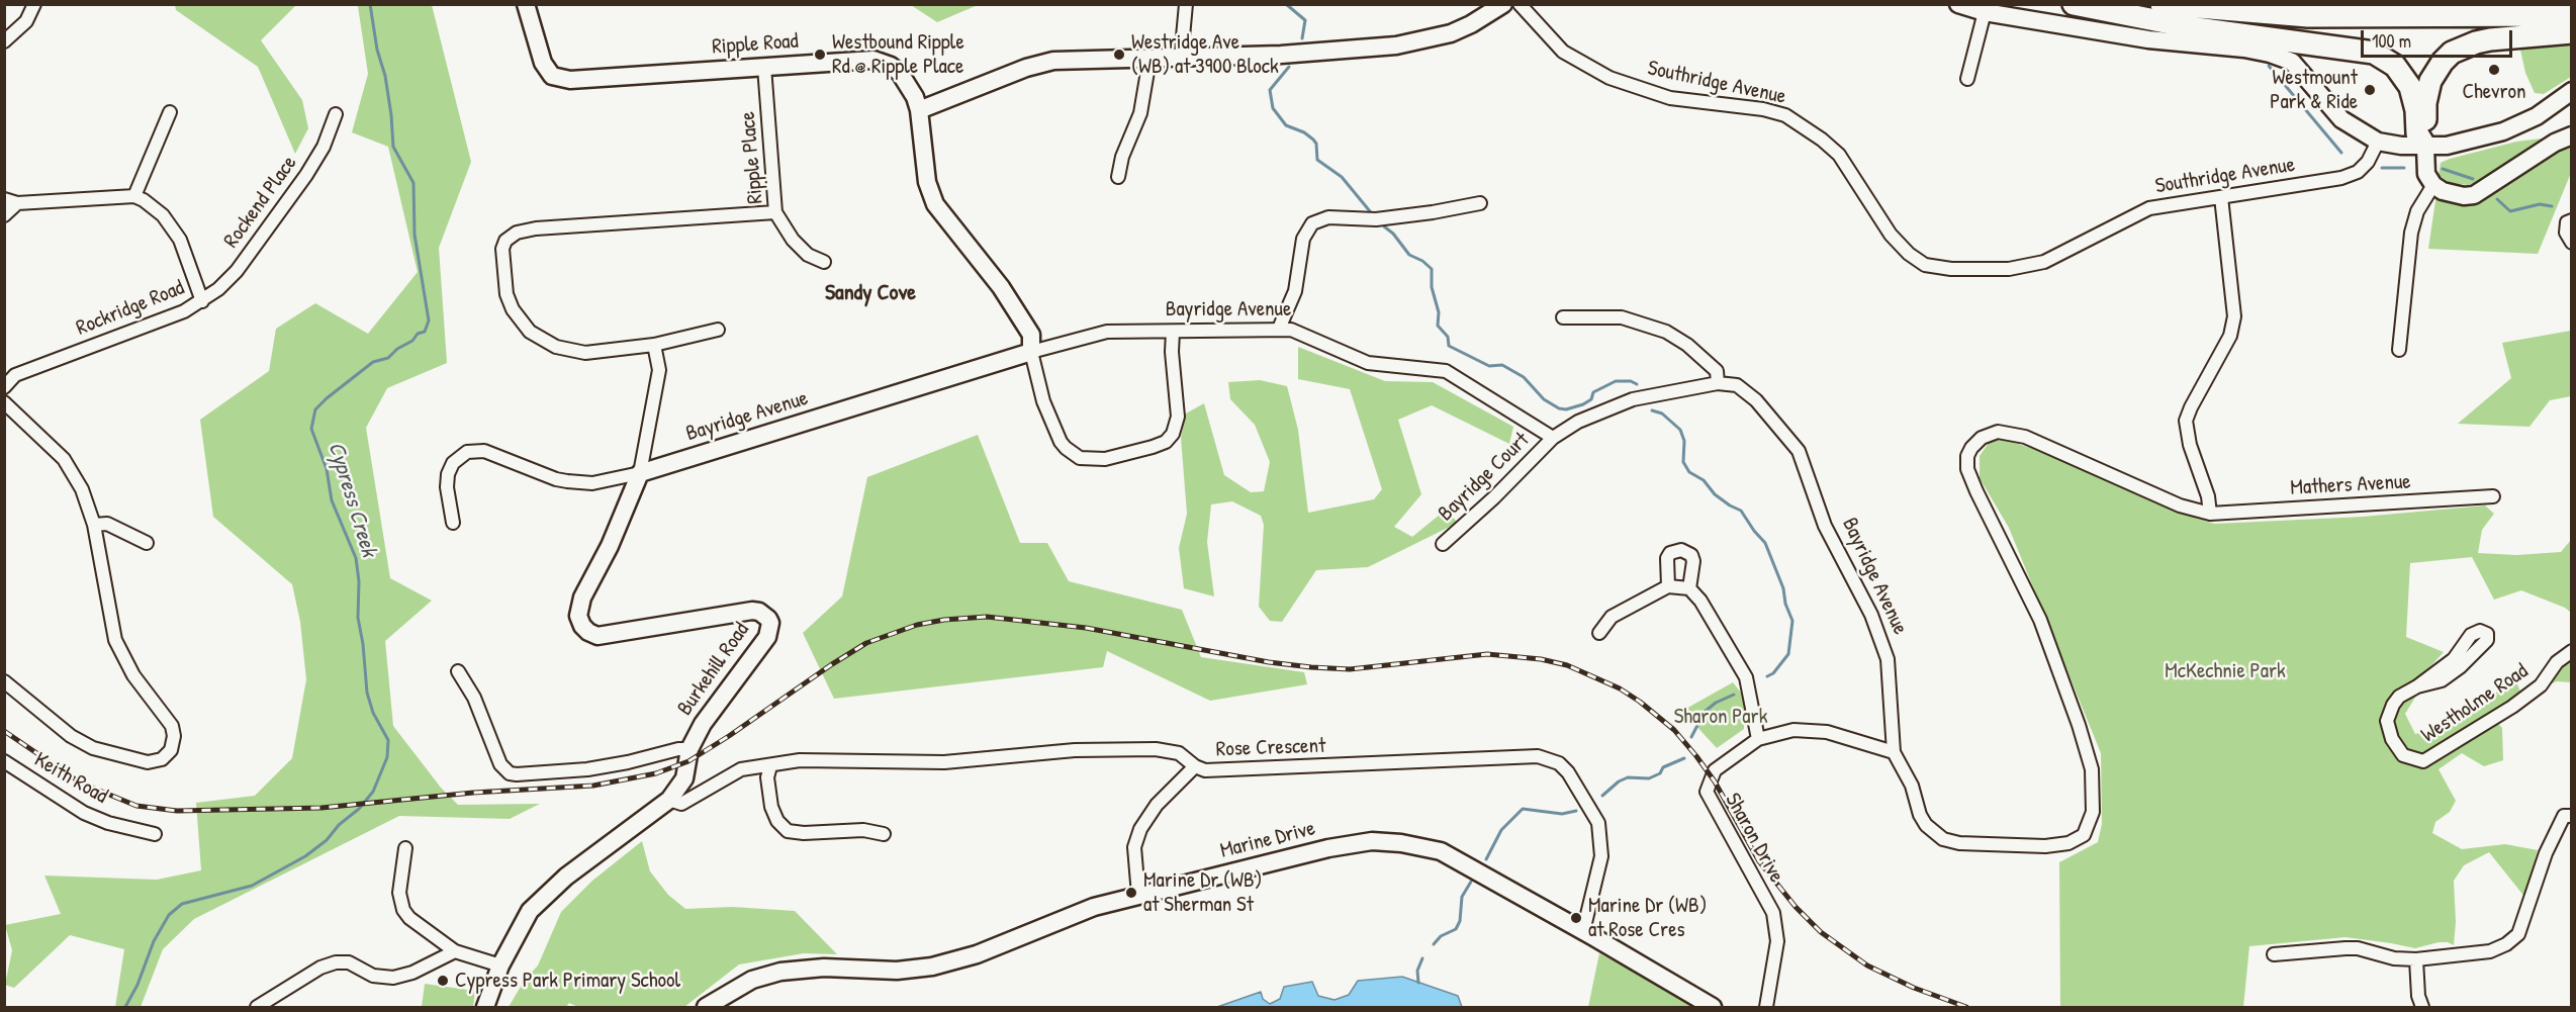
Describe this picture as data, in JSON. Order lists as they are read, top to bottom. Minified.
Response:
{"streets":{"street":["Ripple Road","Southridge Avenue","Ripple Place","Rockend Place","Rockridge Road","Bayridge Avenue","Bayridge Court","Mathers Avenue","Burkehill Road","Westholme Road","Rose Crescent","Keith Road","Sharon Drive","Marine Drive"]},"crossings":[["Ripple Road","Ripple Place"],["Ripple Road","Bayridge Avenue"],["Rockend Place","Rockridge Road"],["Bayridge Avenue","Bayridge Court"],["Bayridge Avenue","Mathers Avenue"],["Bayridge Avenue","Burkehill Road"],["Bayridge Avenue","Sharon Drive"],["Burkehill Road","Rose Crescent"],["Rose Crescent","Marine Drive"]],"districts":["Sandy Cove"],"water":["Cypress Creek"],"parks":["McKechnie Park","Sharon Park"],"places":["Westbound Ripple Rd @ Ripple Place","Westridge Ave (WB) at 3900 Block","Chevron","Westmount Park & Ride","Marine Dr (WB) at Sherman St","Marine Dr (WB) at Rose Cres","Cypress Park Primary School"],"scale_bar":"100 m"}
